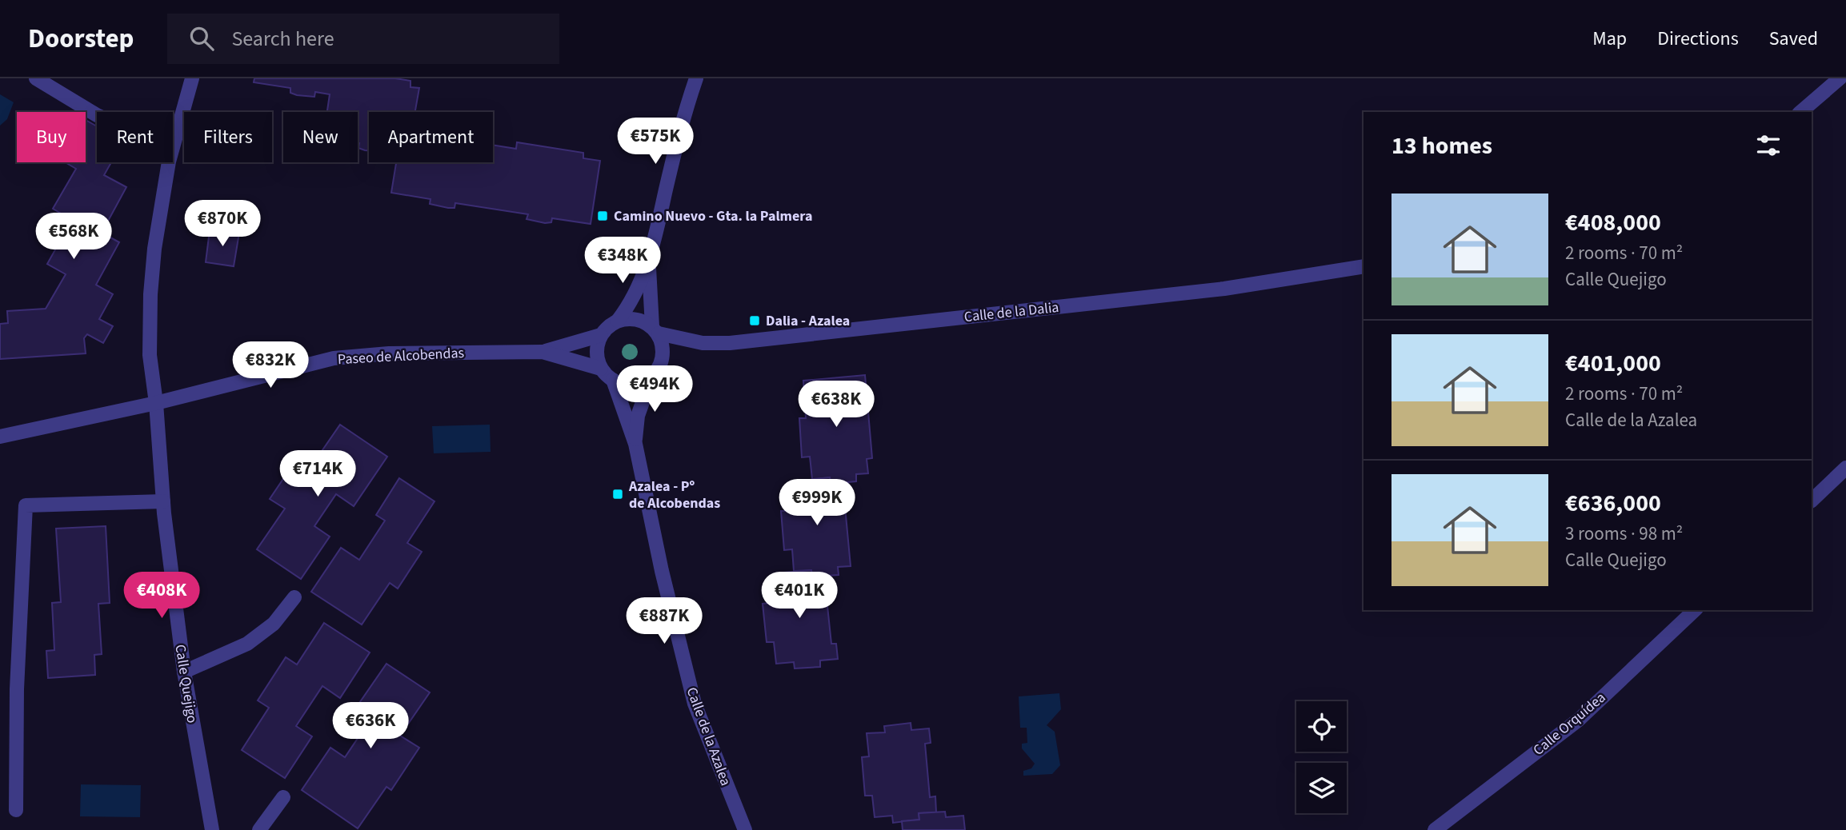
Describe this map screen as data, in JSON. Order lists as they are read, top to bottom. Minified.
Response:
{"streets":{"street":["Calle de la Dalia","Paseo de Alcobendas","Calle Quejigo","Calle Orquídea","Calle de la Azalea"]},"crossings":[["Calle de la Dalia","Paseo de Alcobendas"],["Calle de la Dalia","Calle de la Azalea"],["Paseo de Alcobendas","Calle Quejigo"],["Paseo de Alcobendas","Calle de la Azalea"]],"places":{"transit":["Camino Nuevo - Gta. la Palmera","Dalia - Azalea","Azalea - Pº de Alcobendas"]},"page":{"header":"Doorstep","search":"Search here","nav":["Map","Directions","Saved"],"chip":["Buy","Rent","Filters","New","Apartment"],"heading":"13 homes","price":["€575K","€870K","€568K","€348K","€832K","€494K","€638K","€714K","€999K","€408K","€401K","€887K","€636K"],"list":[{"name":"€408,000","note":"2 rooms · 70 m² · Calle Quejigo"},{"name":"€401,000","note":"2 rooms · 70 m² · Calle de la Azalea"},{"name":"€636,000","note":"3 rooms · 98 m² · Calle Quejigo"}]}}
